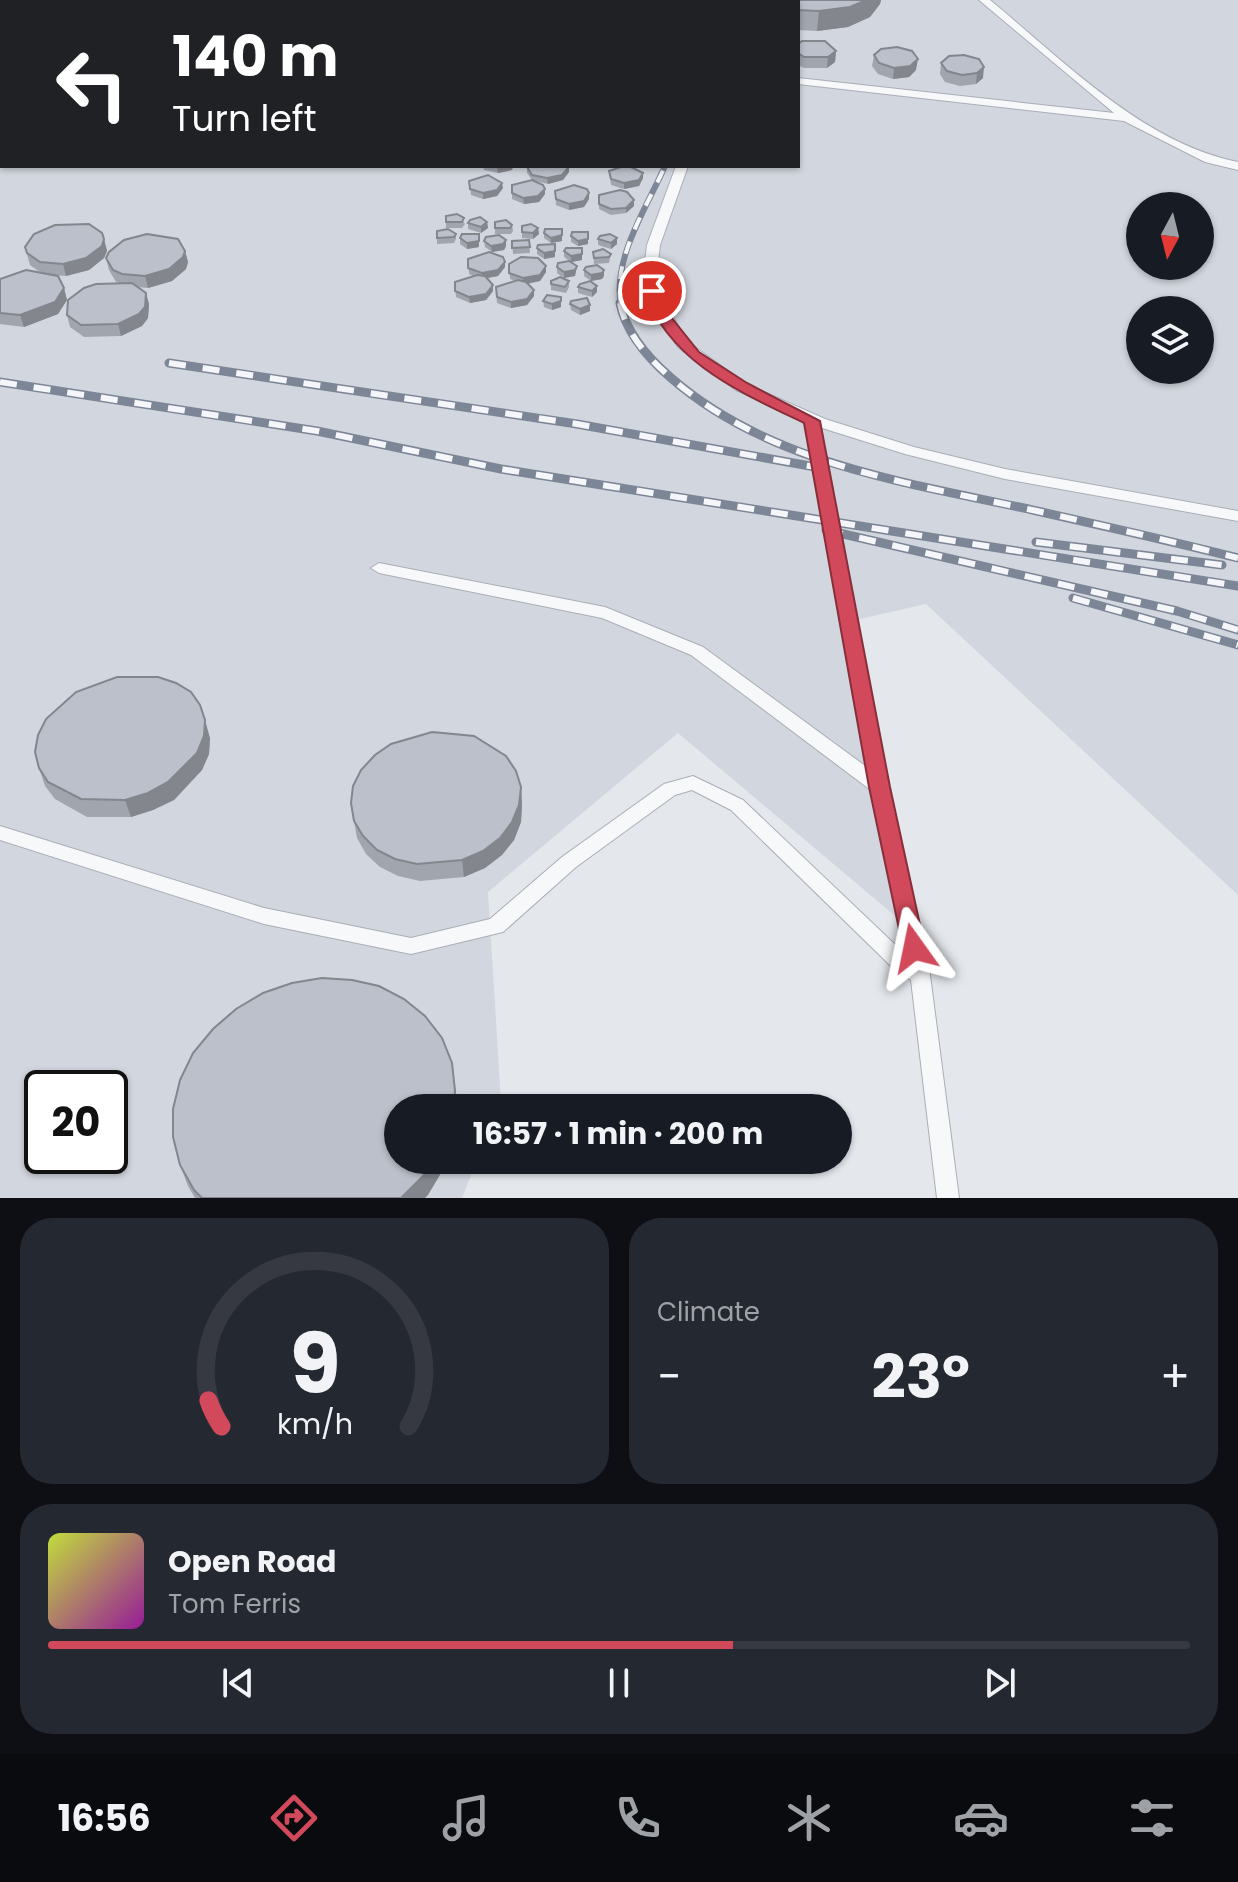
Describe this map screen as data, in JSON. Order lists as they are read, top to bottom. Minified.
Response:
{"north":"bottom","page":{"turn":["140 m","Turn left"],"limit":"20","trip":"16:57 · 1 min · 200 m","tile":"Climate","heat":["−","23°","+"],"song":["Open Road","Tom Ferris"],"tabs":"16:56","gauge":["9","km/h"]}}
